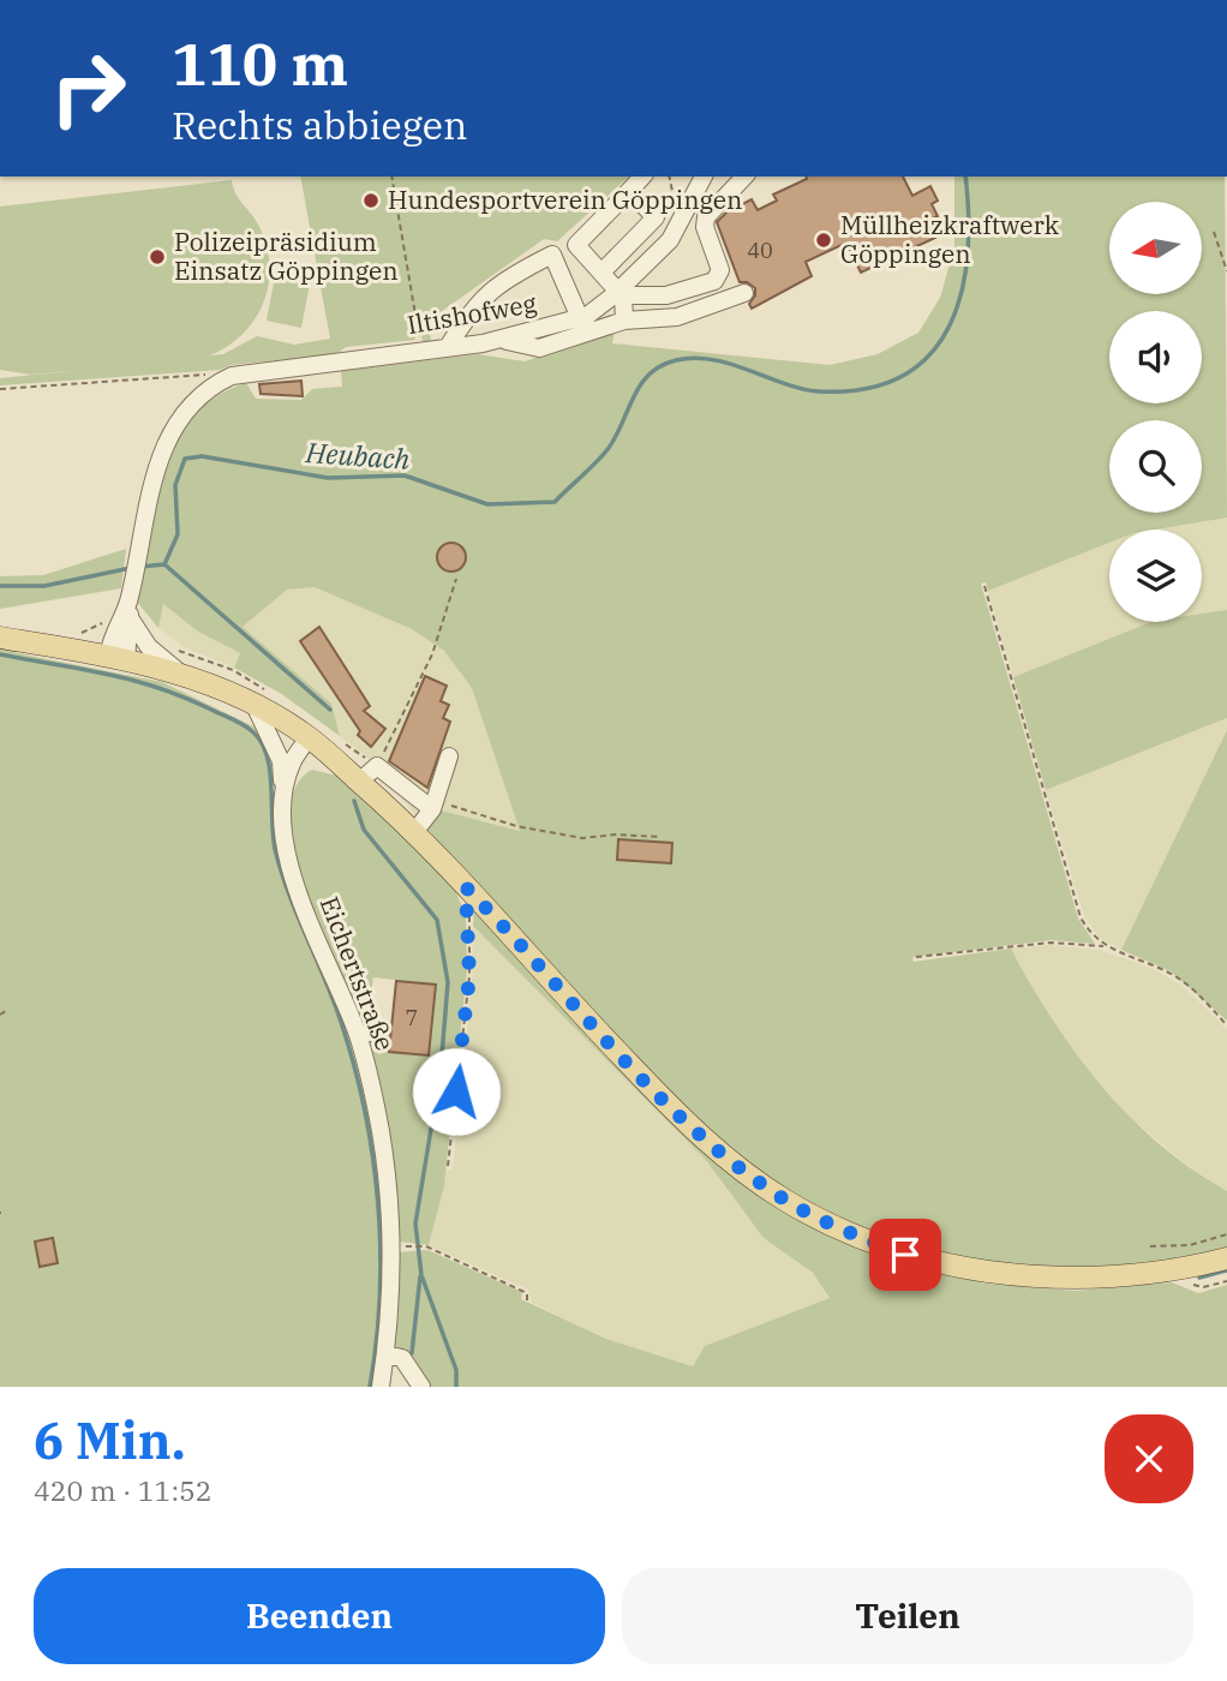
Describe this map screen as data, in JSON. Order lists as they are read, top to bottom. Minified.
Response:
{"streets":{"street":["Iltishofweg","Eichertstraße"]},"water":["Heubach"],"places":["Hundesportverein Göppingen","Müllheizkraftwerk Göppingen","Polizeipräsidium Einsatz Göppingen"],"house_numbers":["40","7"],"north":"left","page":{"turn":["110 m","Rechts abbiegen"],"heading":["6 Min.","420 m · 11:52"],"buttons":["Beenden","Teilen"]}}
